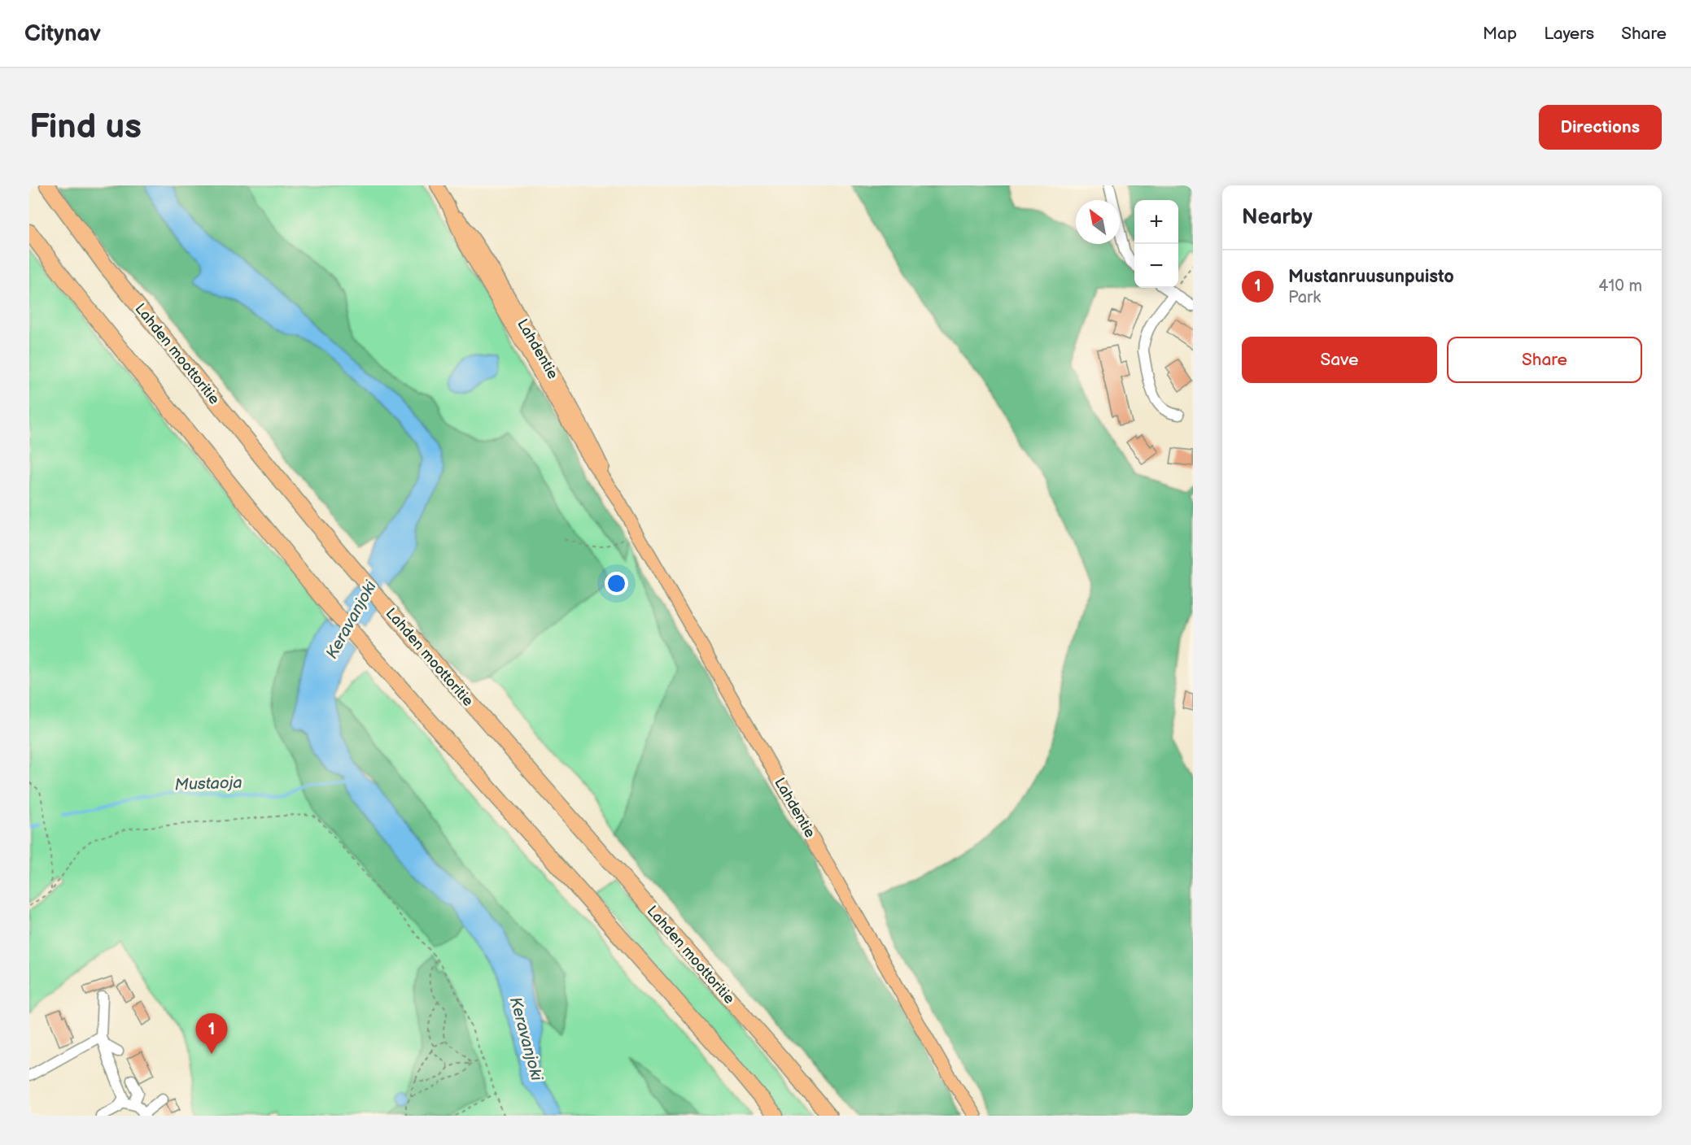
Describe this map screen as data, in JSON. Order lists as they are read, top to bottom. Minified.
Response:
{"streets":{"highway":["Lahden moottoritie"],"main road":["Lahdentie"]},"water":["Keravanjoki","Mustaoja"],"north":"top left","page":{"header":"Citynav","nav":["Map","Layers","Share"],"buttons":["Directions",["Save","Share"]],"title":"Find us","heading":"Nearby","map_buttons":["+","−"],"list":[{"mark":"1","name":"Mustanruusunpuisto","note":"Park","value":"410 m"}],"pins":"1"}}
